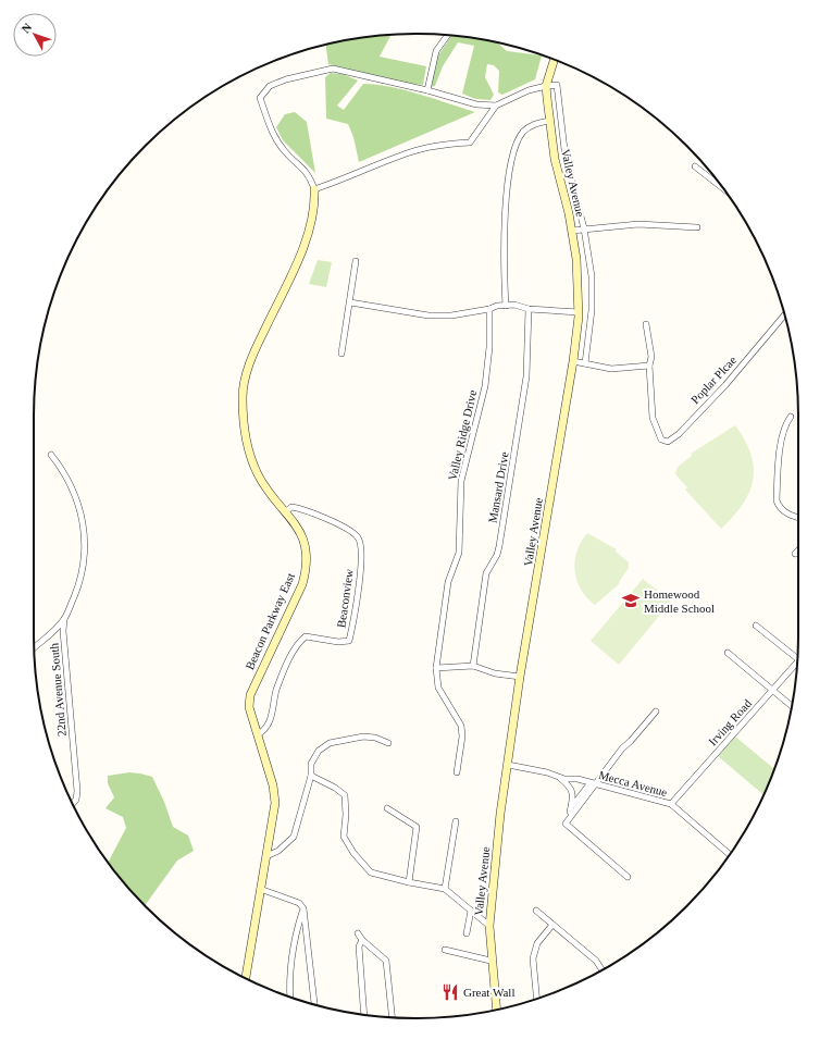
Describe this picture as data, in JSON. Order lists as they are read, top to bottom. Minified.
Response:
{"streets":{"main road":["Valley Avenue","Beacon Parkway East"],"street":["Poplar Plcae","Valley Ridge Drive","Mansard Drive","Beaconview","22nd Avenue South","Irving Road","Mecca Avenue"]},"crossings":[["Valley Avenue","Mecca Avenue"],["Beaconview","Beacon Parkway East"],["Irving Road","Mecca Avenue"]],"places":{"school or university":["Homewood Middle School"],"restaurant":["Great Wall"]},"north":"top left"}
